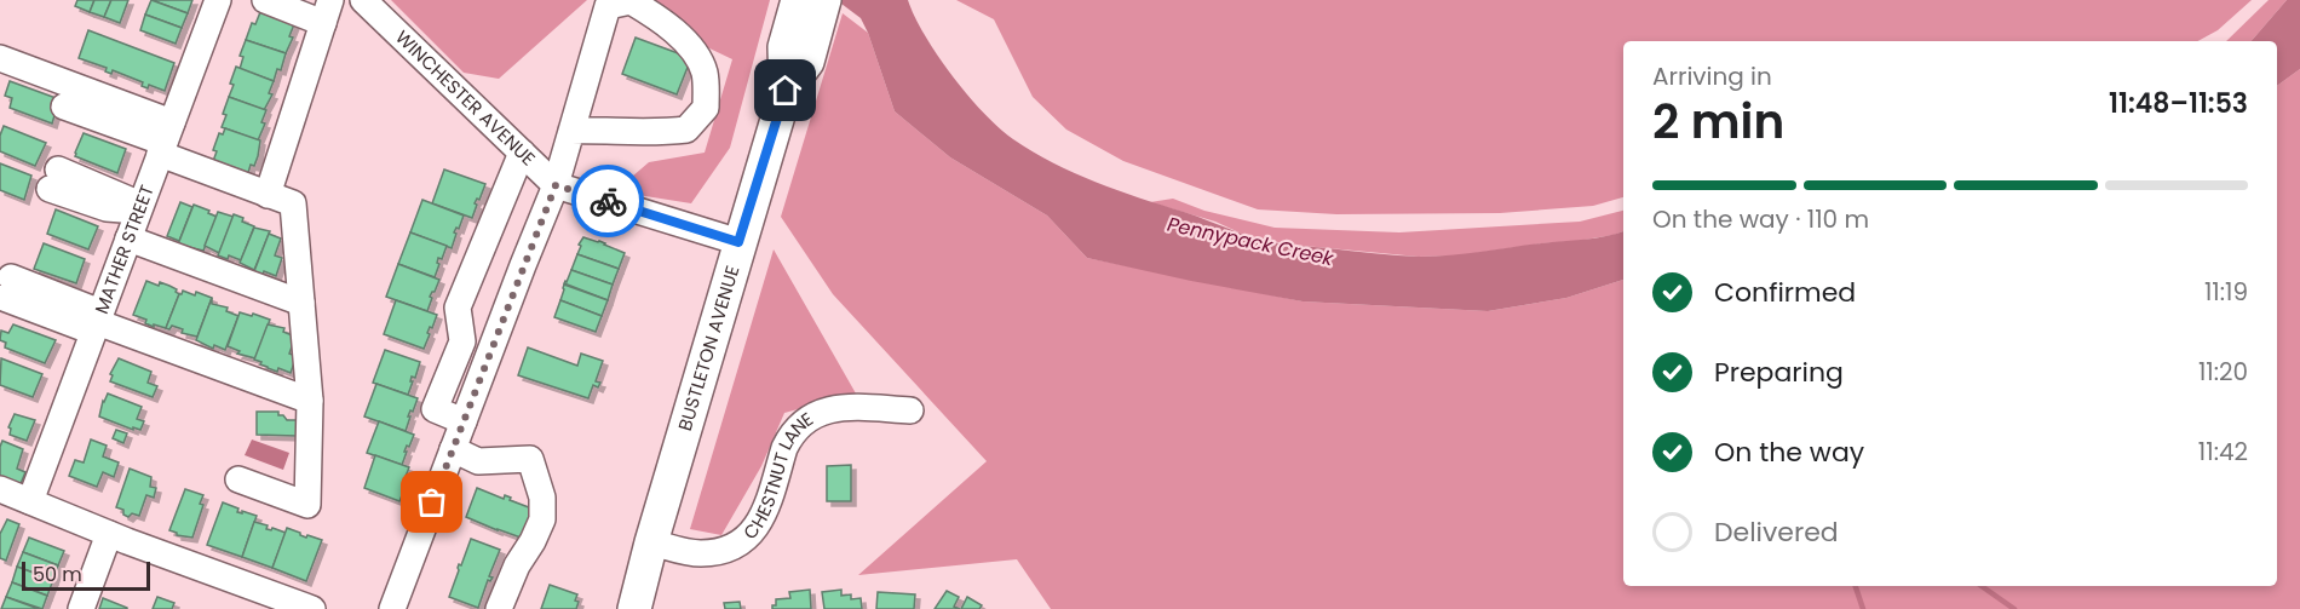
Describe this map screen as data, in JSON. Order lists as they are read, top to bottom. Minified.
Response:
{"streets":{"main road":["BUSTLETON AVENUE"],"street":["WINCHESTER AVENUE","MATHER STREET","CHESTNUT LANE"]},"crossings":[["WINCHESTER AVENUE","BUSTLETON AVENUE"],["BUSTLETON AVENUE","CHESTNUT LANE"]],"water":["Pennypack Creek"],"scale_bar":"50 m","page":{"heading":["2 min","Arriving in","11:48–11:53"],"bar":"On the way · 110 m","list":[["Confirmed","11:19"],["Preparing","11:20"],["On the way","11:42"],"Delivered"],"scale":"50 m"}}
